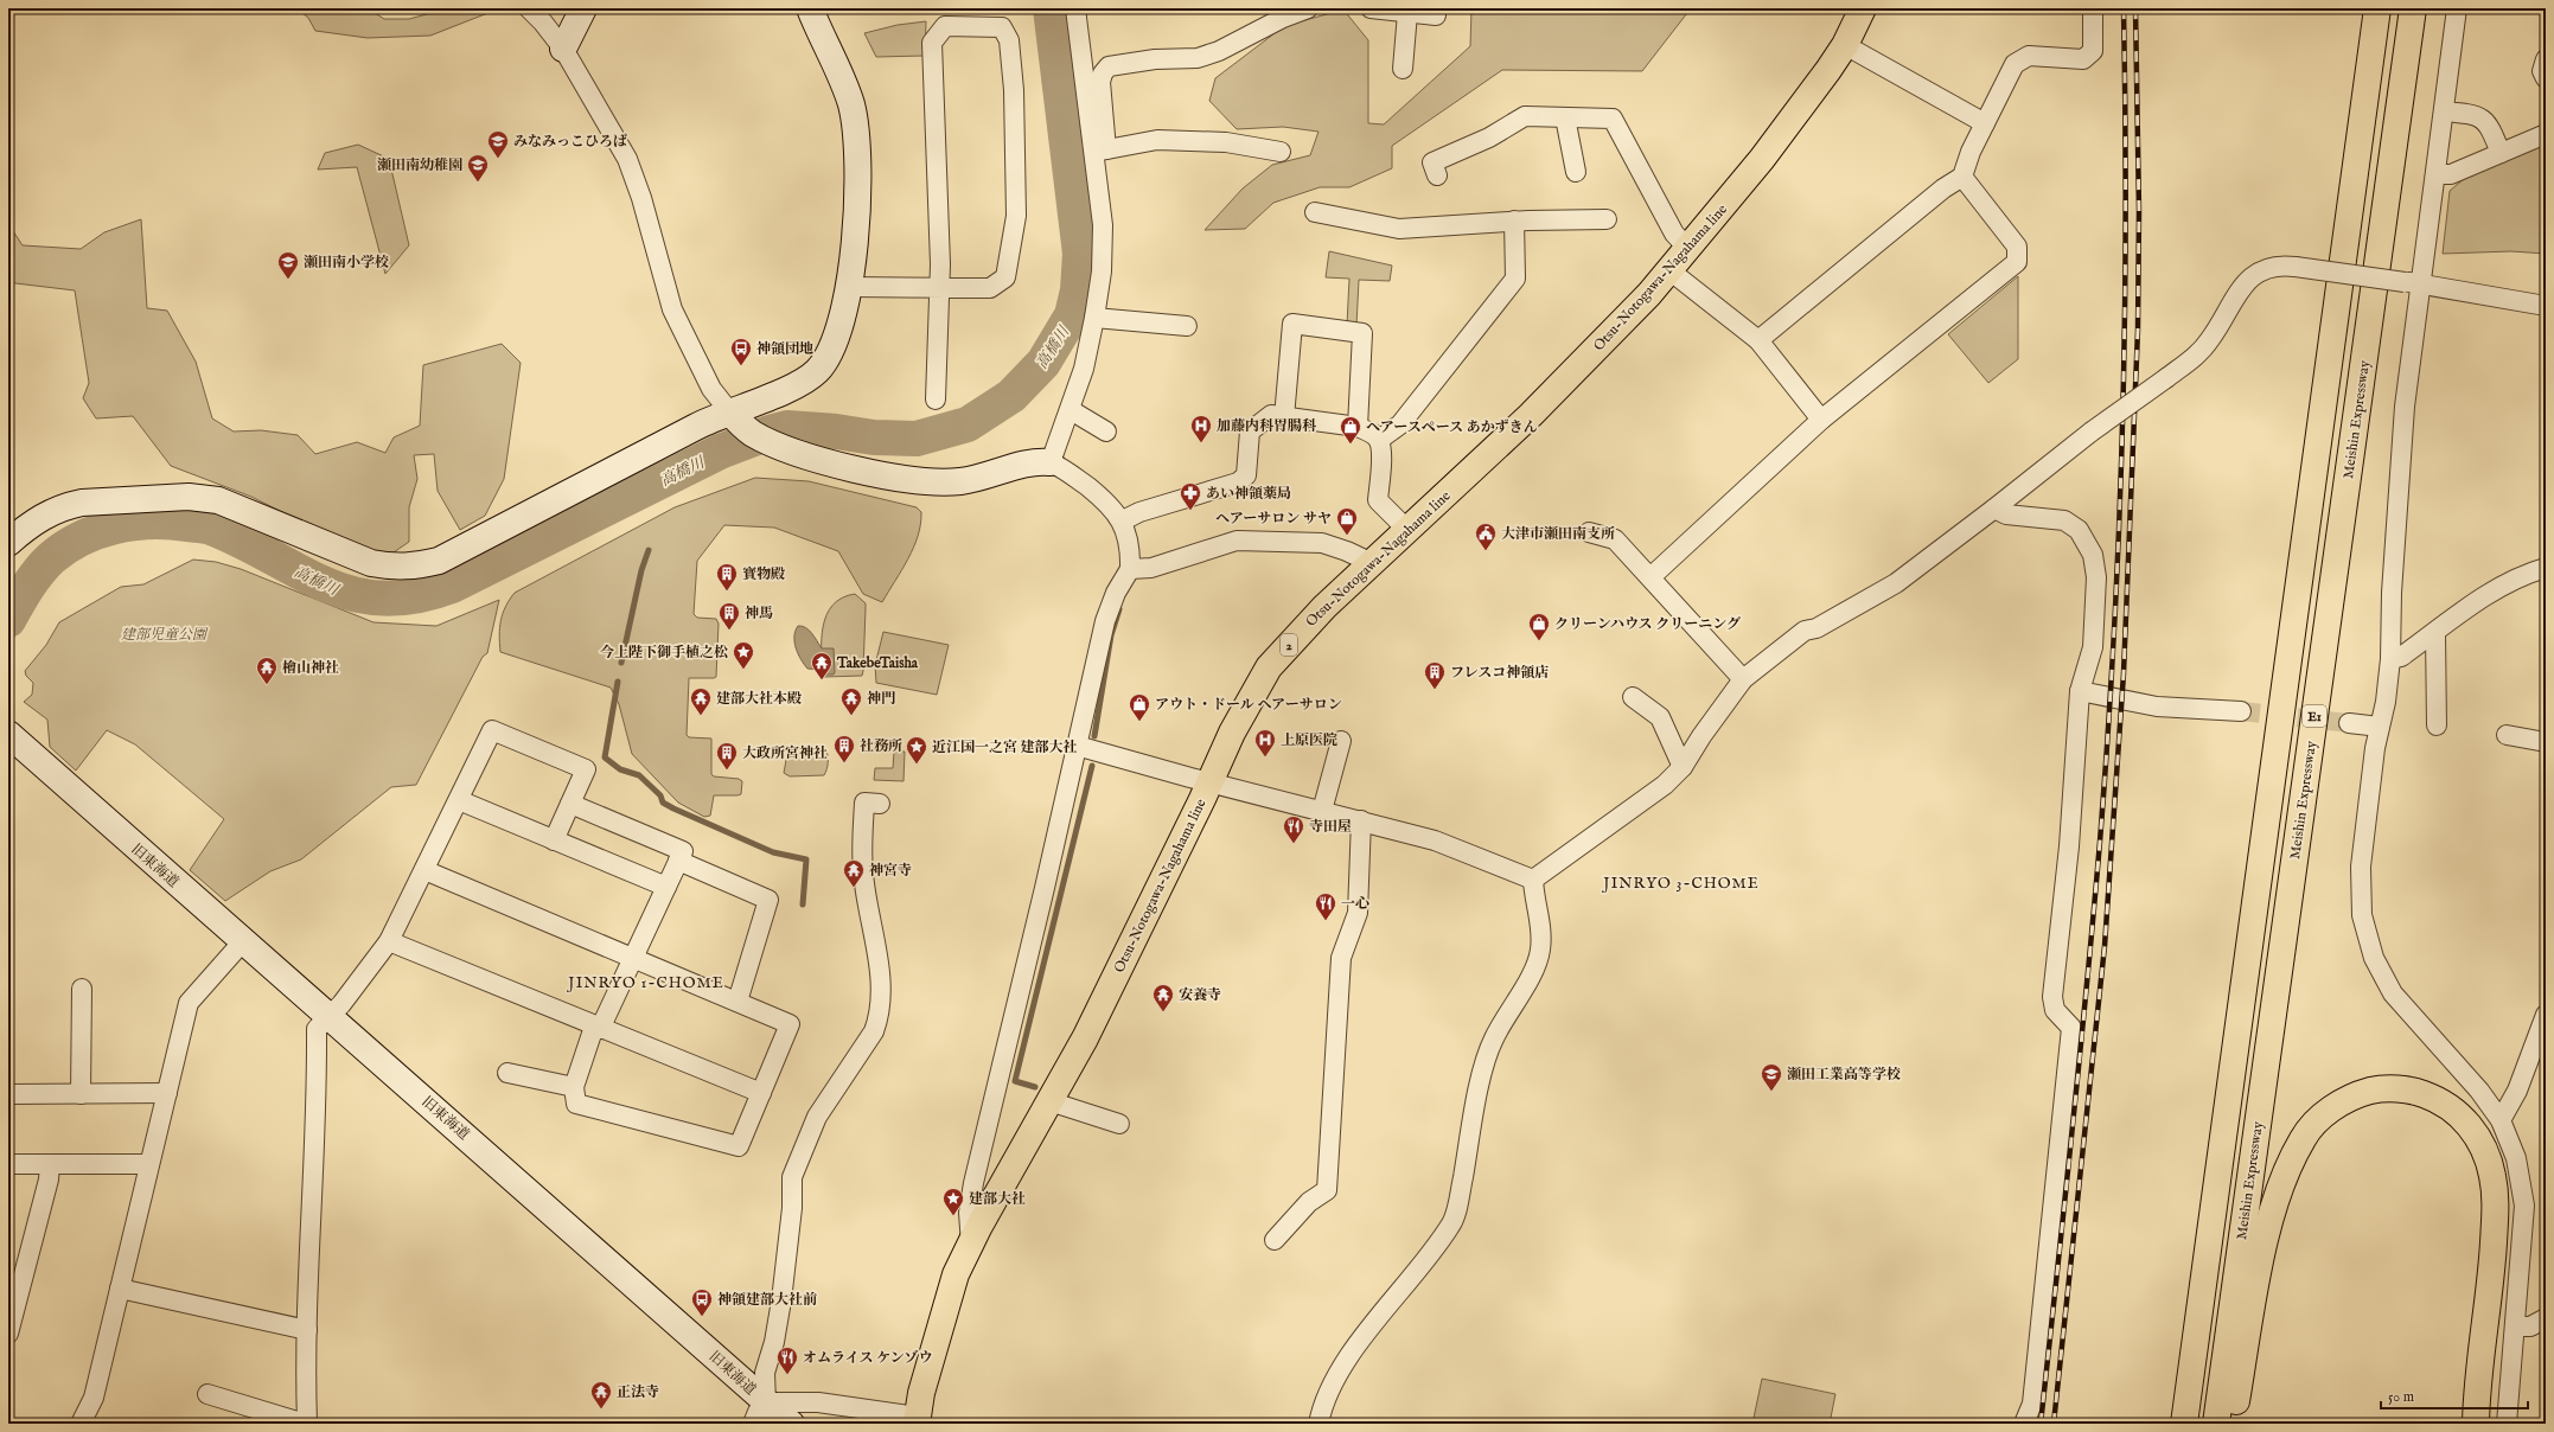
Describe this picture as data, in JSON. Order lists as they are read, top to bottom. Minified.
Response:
{"streets":{"main road":["Otsu-Notogawa-Nagahama line","Meishin Expressway","2","E1"],"street":["旧東海道"]},"crossings":[["Otsu-Notogawa-Nagahama line","旧東海道"]],"districts":["JINRYO 3-CHOME","JINRYO 1-CHOME"],"water":["高橋川"],"parks":["建部児童公園"],"places":{"school or university":["みなみっこひろば","瀬田南幼稚園","瀬田南小学校","瀬田工業高等学校"],"bus stop":["神領団地","神領建部大社前"],"hospital":["加藤内科胃腸科","上原医院"],"shop":["ヘアースペース あかずきん","ヘアーサロン サヤ","クリーンハウス クリーニング","アウト・ドール ヘアーサロン"],"pharmacy":["あい神領薬局"],"public building":["大津市瀬田南支所"],"building":["寳物殿","神馬","フレスコ神領店","社務所","大政所宮神社"],"place":["今上陛下御手植之松","近江国一之宮 建部大社","建部大社"],"temple":["TakebeTaisha","檜山神社","建部大社本殿","神門","神宮寺","安養寺","正法寺"],"restaurant":["寺田屋","一心","オムライス ケンゾウ"]},"scale_bar":"50 m"}
